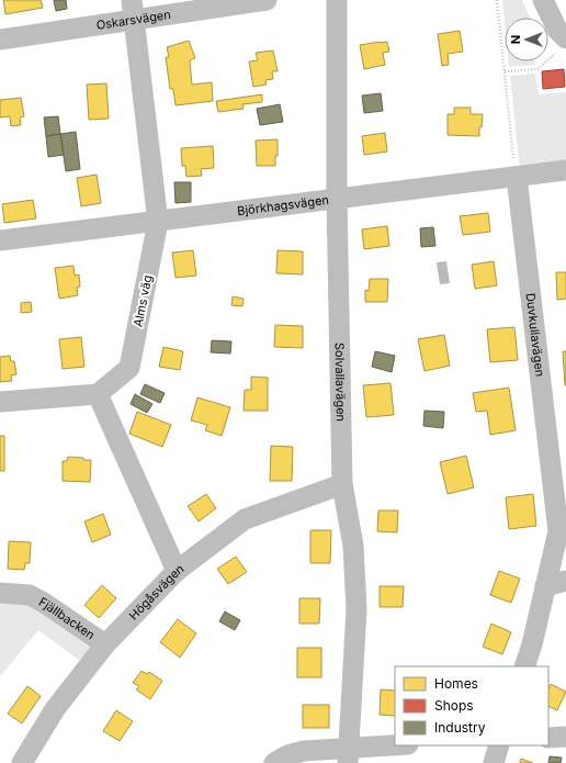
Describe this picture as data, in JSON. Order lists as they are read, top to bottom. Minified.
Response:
{"streets":{"street":["Oskarsvägen","Björkhagsvägen","Alms väg","Duvkullavägen","Solvallavägen","Högåsvägen","Fjällbacken"]},"crossings":[["Oskarsvägen","Alms väg"],["Björkhagsvägen","Alms väg"],["Björkhagsvägen","Duvkullavägen"],["Björkhagsvägen","Solvallavägen"],["Solvallavägen","Högåsvägen"],["Högåsvägen","Fjällbacken"]],"legend":["Homes","Shops","Industry"],"north":"left"}
